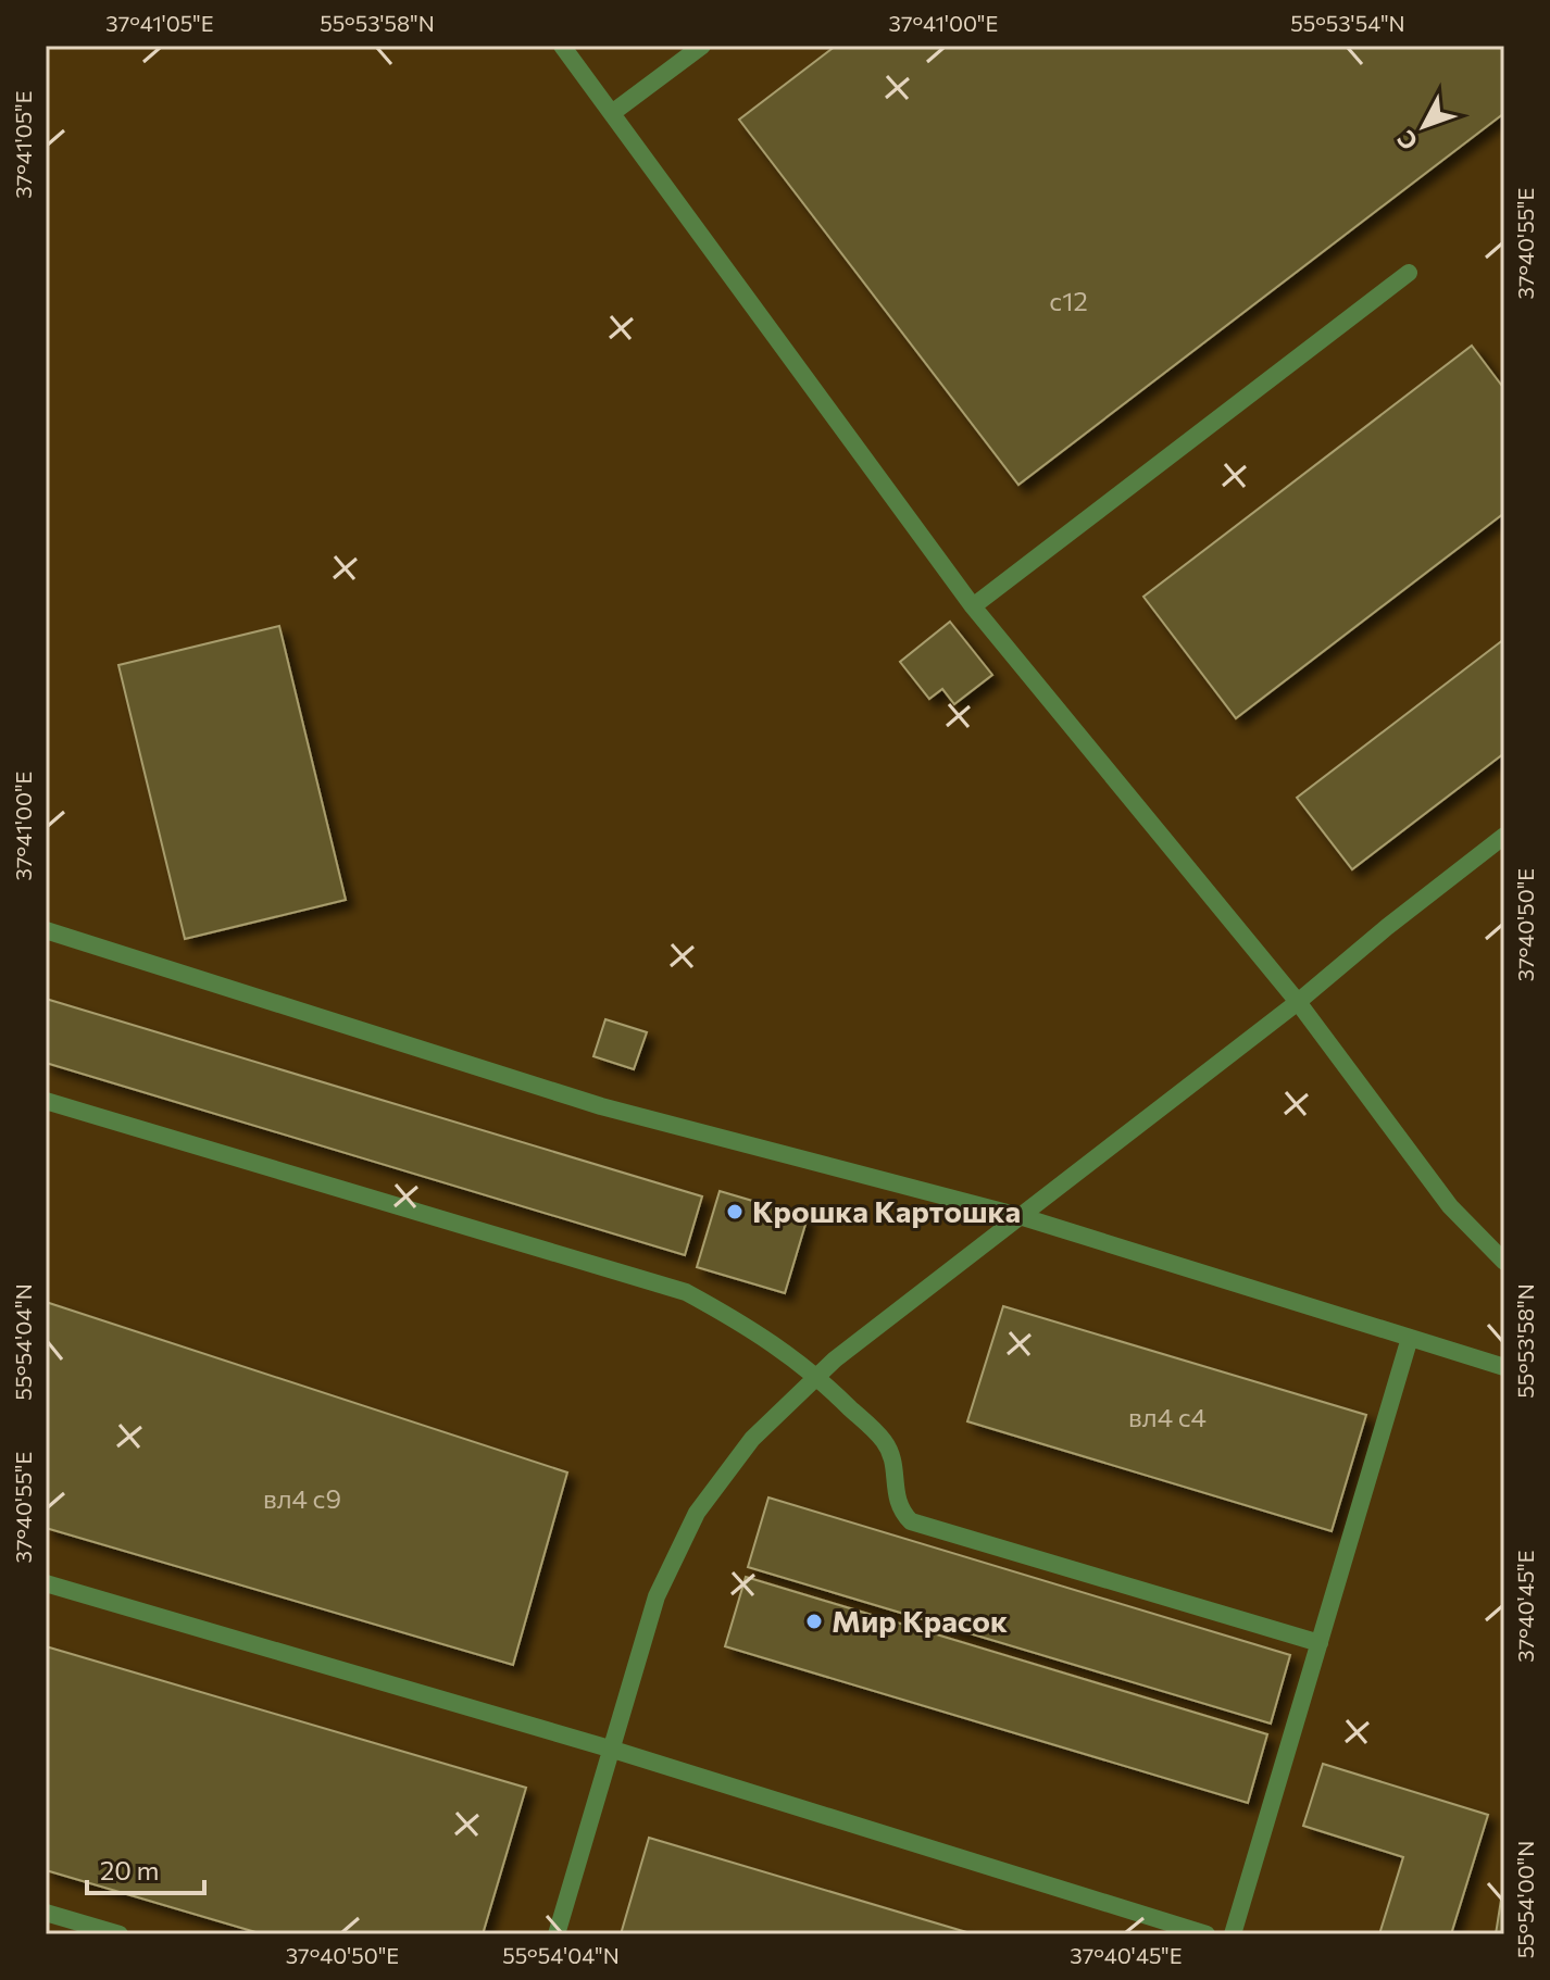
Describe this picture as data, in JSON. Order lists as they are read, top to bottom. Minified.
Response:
{"places":["Крошка Картошка","Мир Красок"],"house_numbers":["с12","вл4 с4","вл4 с9"],"scale_bar":"20 m","north":"bottom left","coordinates":["37°41'05\"E","55°53'58\"N","37°41'00\"E","55°53'54\"N","37°40'55\"E","37°40'50\"E","55°54'04\"N","37°40'45\"E","55°54'00\"N"]}
